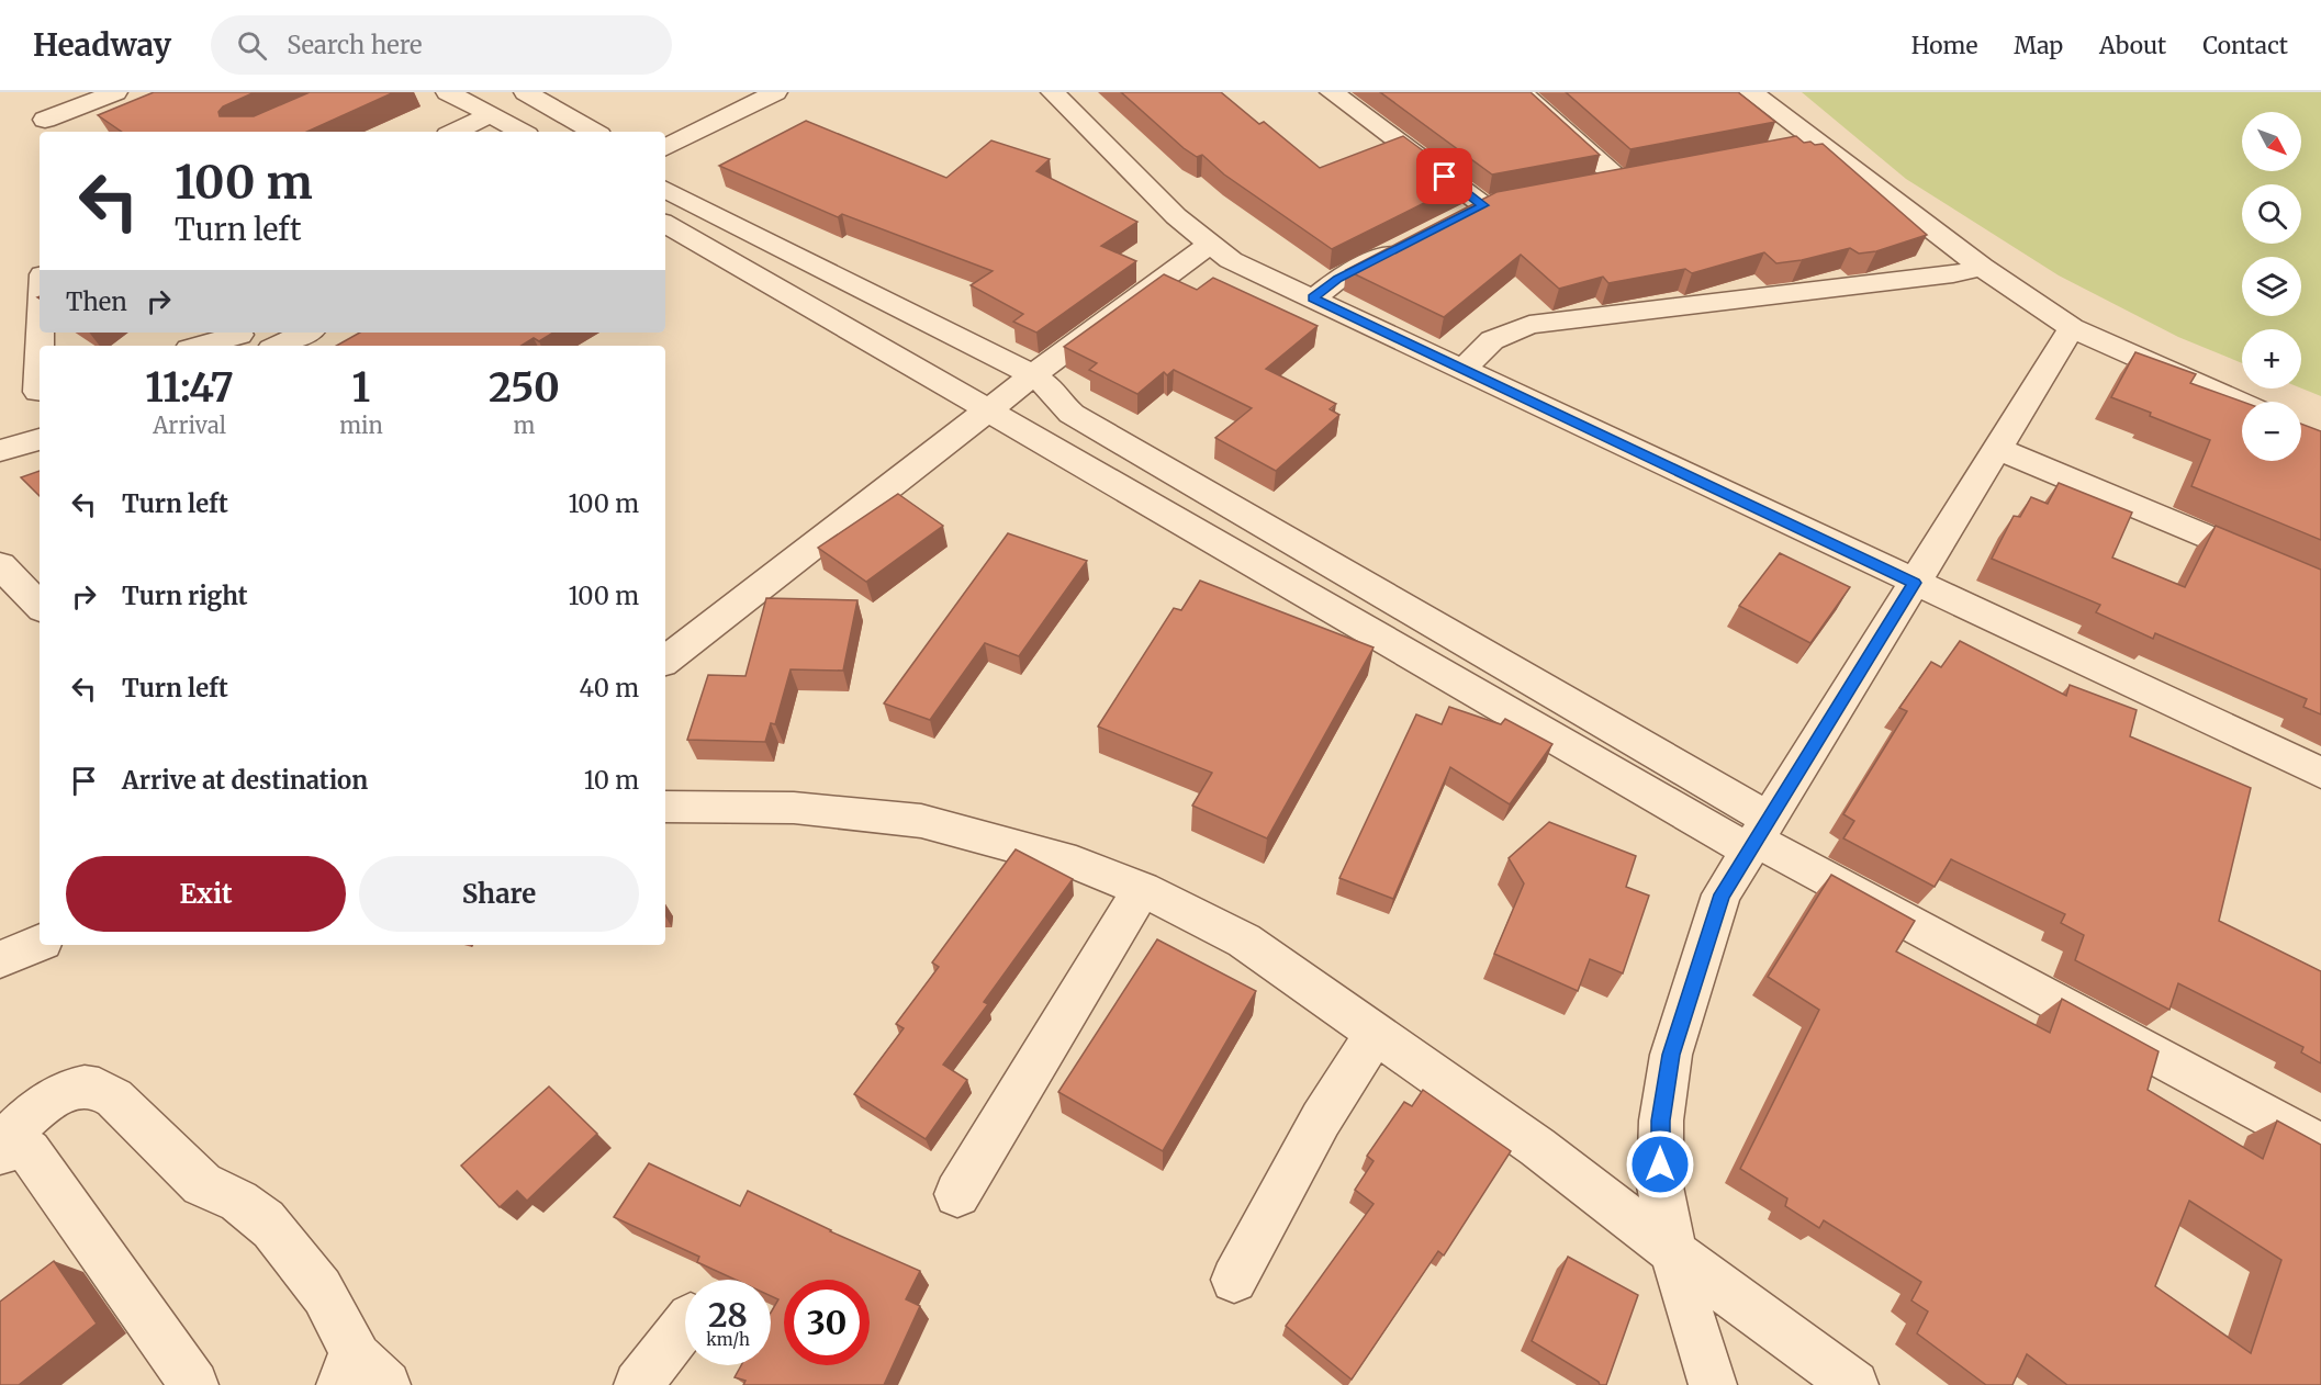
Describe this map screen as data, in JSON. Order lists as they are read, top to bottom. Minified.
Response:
{"north":"bottom right","page":{"header":"Headway","search":"Search here","nav":["Home","Map","About","Contact"],"map_buttons":["+","−"],"turn":["100 m","Turn left"],"then":"Then","eta":["11:47","Arrival","1","min","250","m"],"list":[{"name":"Turn left","value":"100 m"},{"name":"Turn right","value":"100 m"},{"name":"Turn left","value":"40 m"},{"name":"Arrive at destination","value":"10 m"}],"buttons":["Exit","Share"],"speed":"28 km/h","limit":"30"}}
